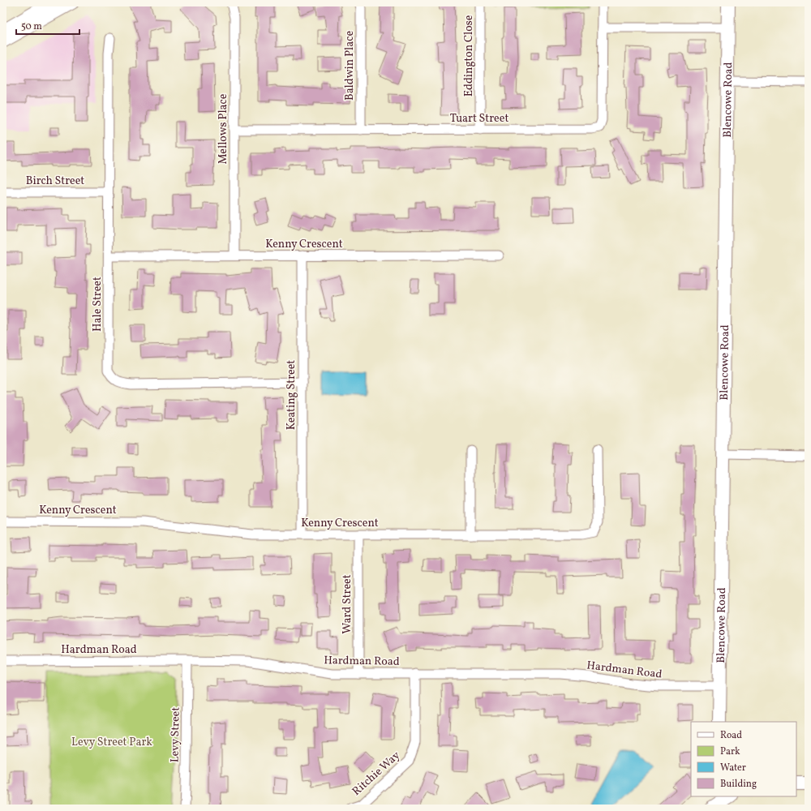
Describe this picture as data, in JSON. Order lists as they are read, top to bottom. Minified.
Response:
{"streets":{"street":["Eddington Close","Baldwin Place","Blencowe Road","Tuart Street","Mellows Place","Birch Street","Kenny Crescent","Hale Street","Keating Street","Ward Street","Hardman Road","Levy Street","Ritchie Way"]},"crossings":[["Eddington Close","Tuart Street"],["Baldwin Place","Tuart Street"],["Blencowe Road","Hardman Road"],["Tuart Street","Mellows Place"],["Mellows Place","Kenny Crescent"],["Birch Street","Hale Street"],["Kenny Crescent","Hale Street"],["Kenny Crescent","Keating Street"],["Kenny Crescent","Ward Street"],["Hale Street","Keating Street"],["Ward Street","Hardman Road"],["Hardman Road","Levy Street"],["Hardman Road","Ritchie Way"]],"parks":["Levy Street Park"],"legend":["Road","Park","Water","Building"],"scale_bar":"50 m"}
